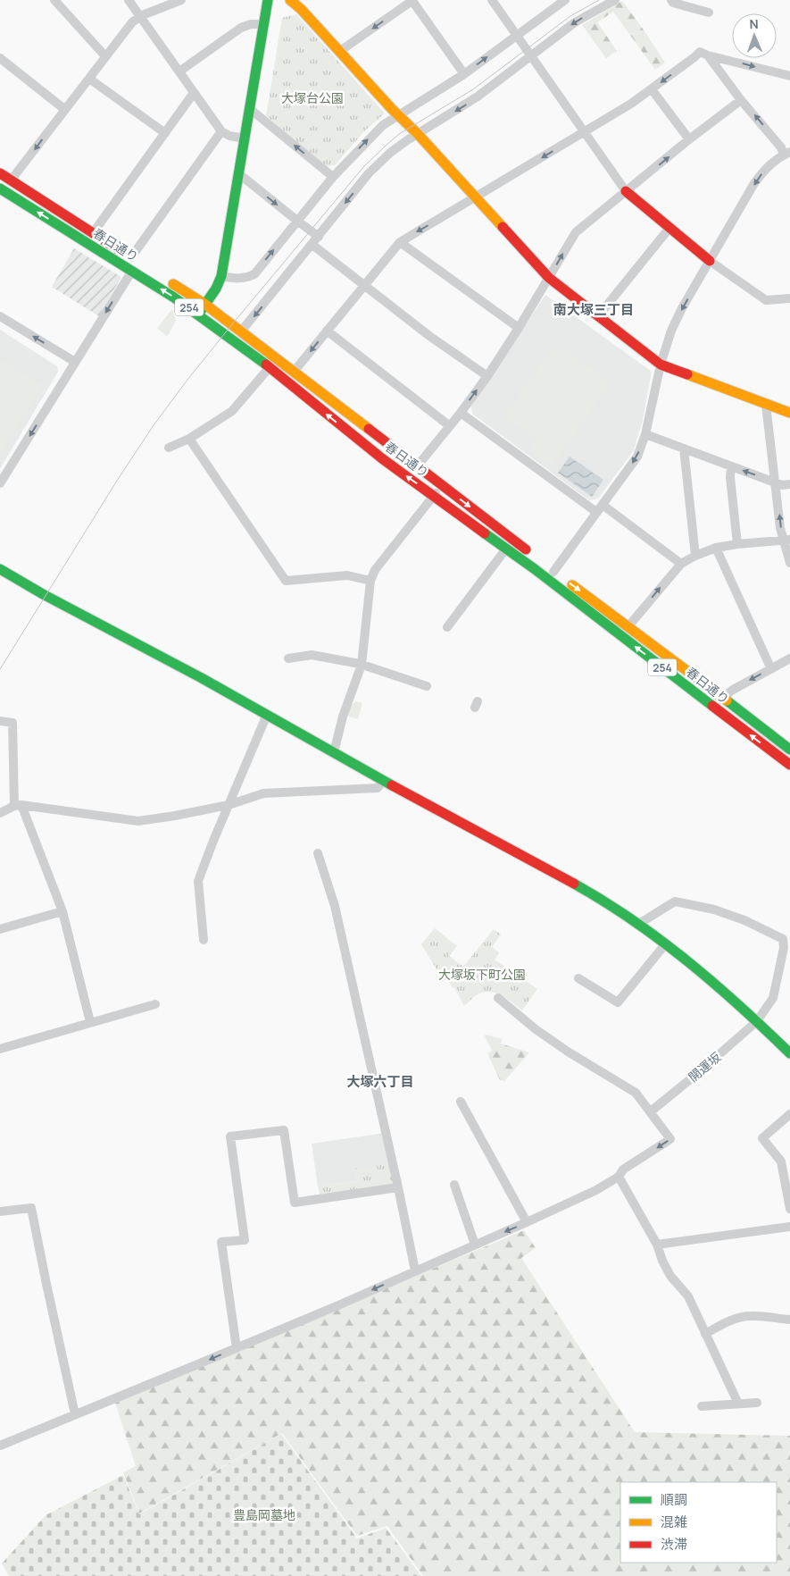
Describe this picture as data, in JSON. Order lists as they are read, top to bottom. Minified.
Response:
{"streets":{"main road":["春日通り","254"],"street":["開運坂"]},"districts":["南大塚三丁目","大塚六丁目"],"parks":["大塚台公園","大塚坂下町公園","豊島岡墓地"],"legend":["順調","混雑","渋滞"],"north":"top"}
